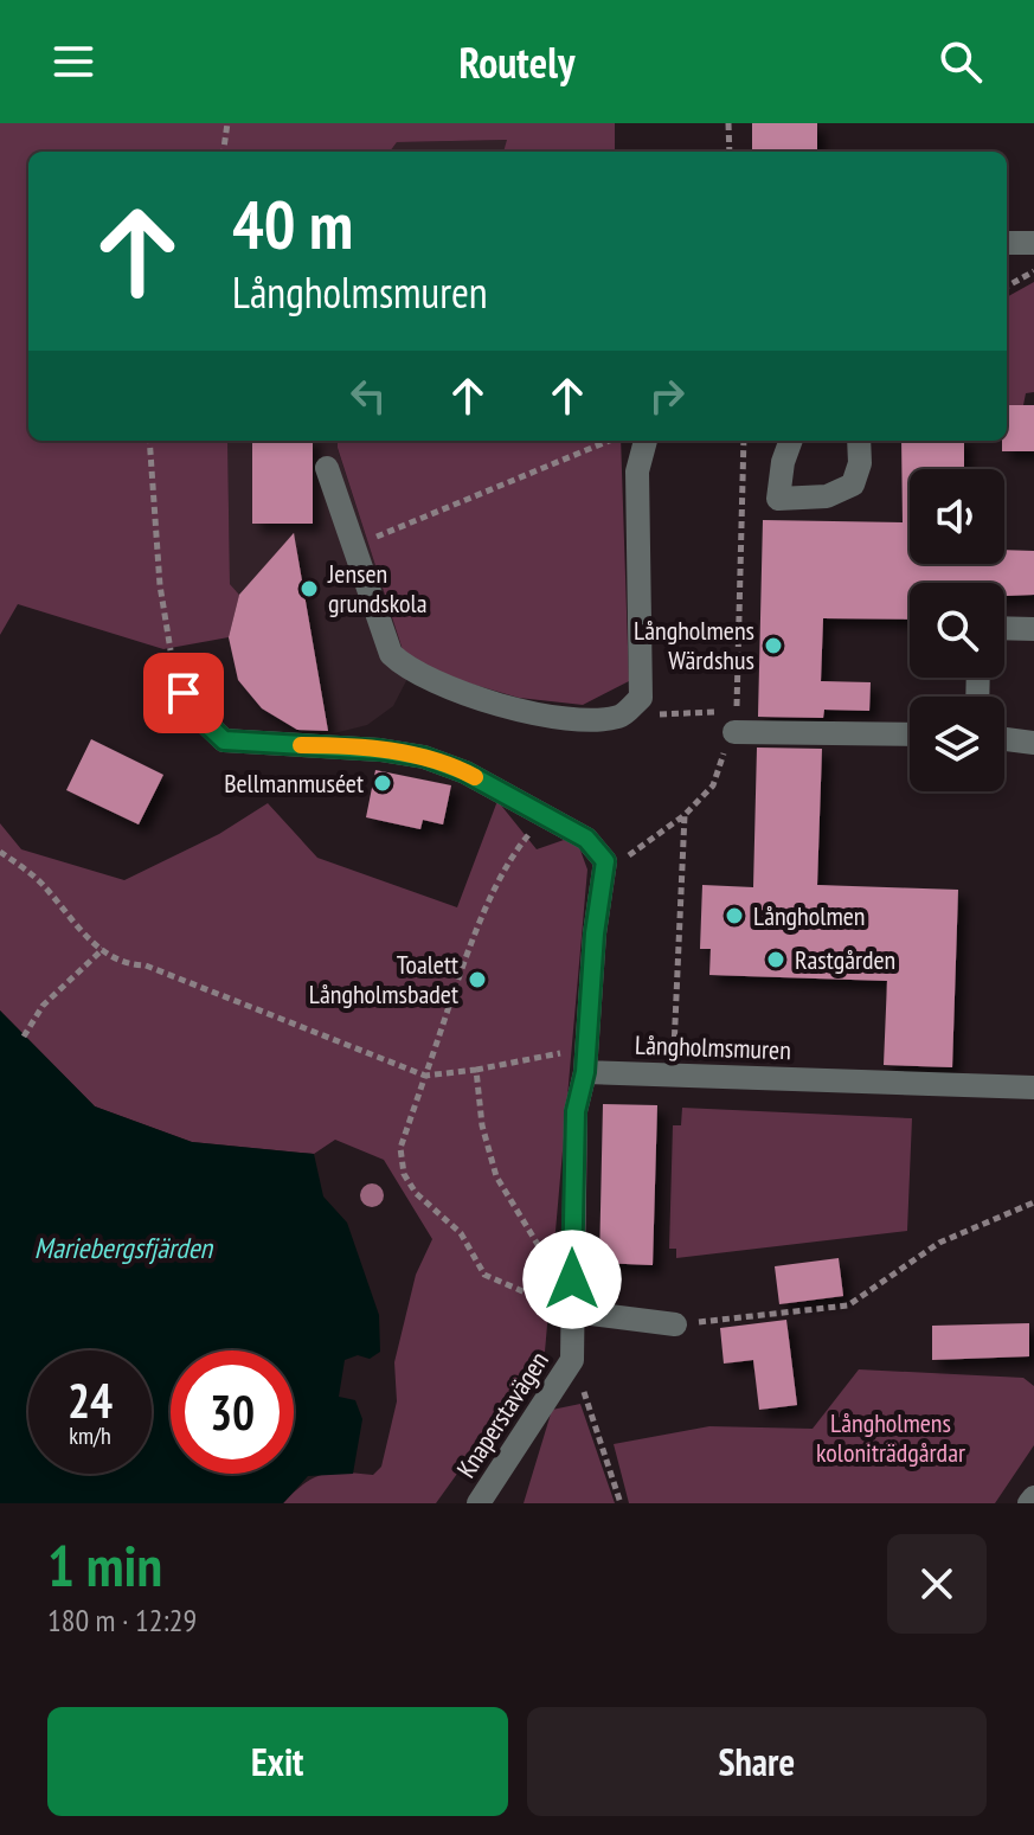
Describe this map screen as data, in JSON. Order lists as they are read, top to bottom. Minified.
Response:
{"streets":{"street":["Långholmsmuren","Knaperstavägen"]},"crossings":[["Långholmsmuren","Knaperstavägen"]],"water":["Mariebergsfjärden"],"parks":["Långholmens koloniträdgårdar"],"places":["Jensen grundskola","Långholmens Wärdshus","Bellmanmuséet","Långholmen","Rastgården","Toalett Långholmsbadet"],"page":{"header":"Routely","turn":["40 m","Långholmsmuren"],"speed":"24 km/h","limit":"30","heading":["1 min","180 m · 12:29"],"buttons":["Exit","Share"]}}
